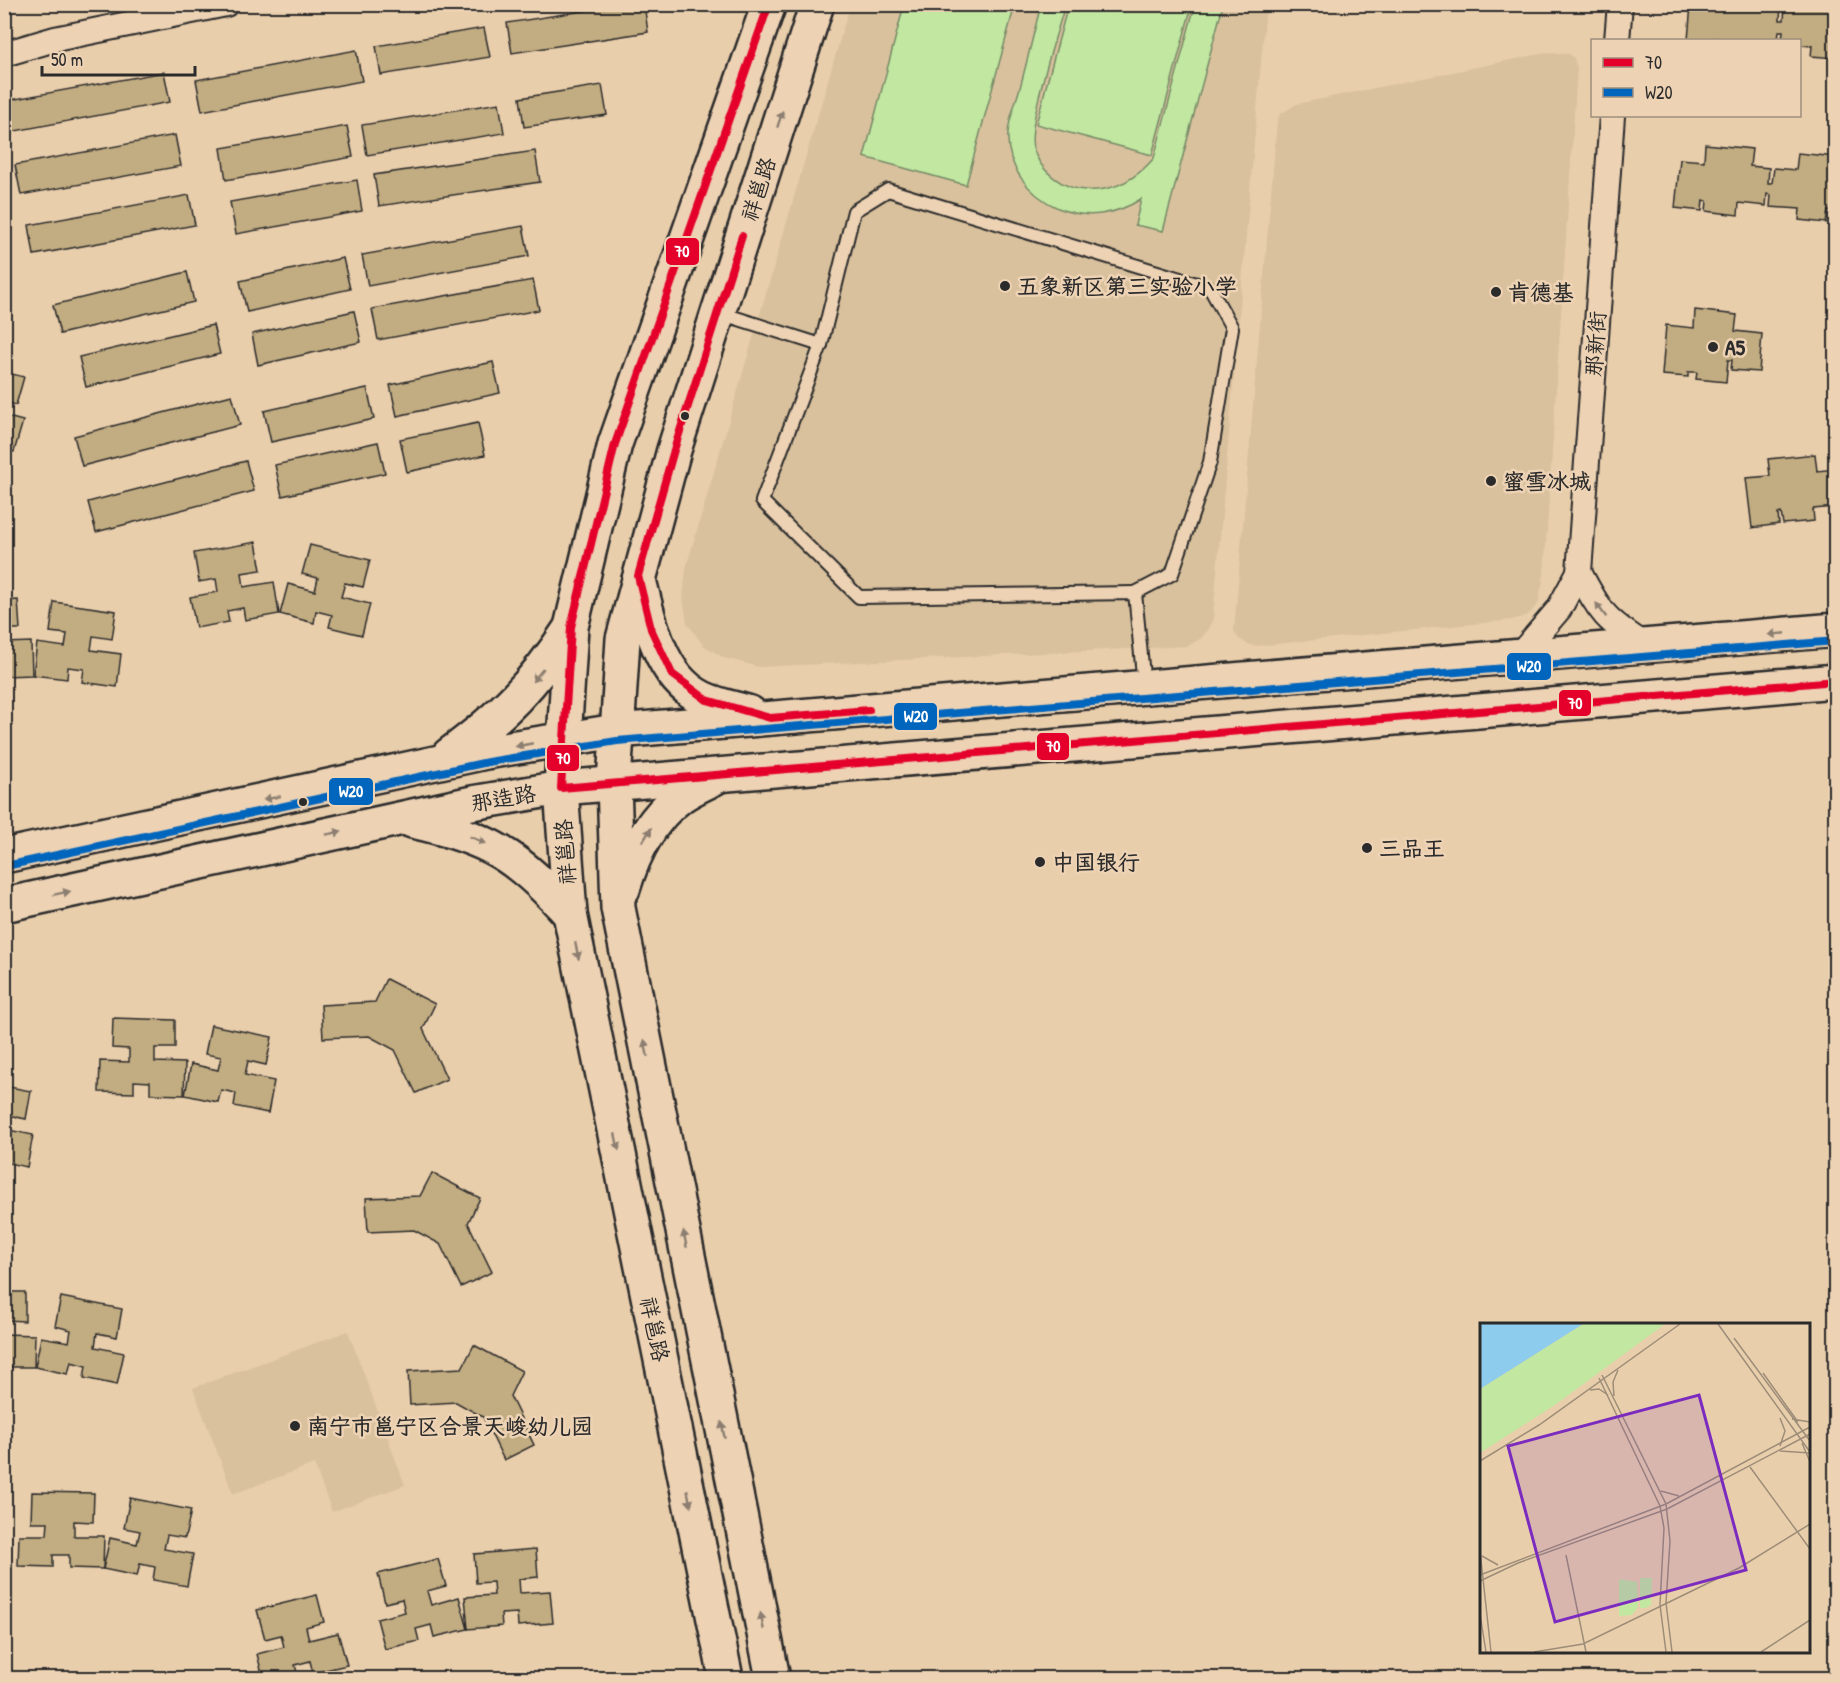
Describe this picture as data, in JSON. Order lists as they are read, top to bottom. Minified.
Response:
{"streets":{"street":["祥邕路","那新街","那造路"]},"crossings":[["祥邕路","那造路"]],"places":["五象新区第三实验小学","肯德基","A5","蜜雪冰城","三品王","中国银行","南宁市邕宁区合景天峻幼儿园"],"lines":["transit line 70","transit line W20"],"legend":["70","W20"],"scale_bar":"50 m"}
